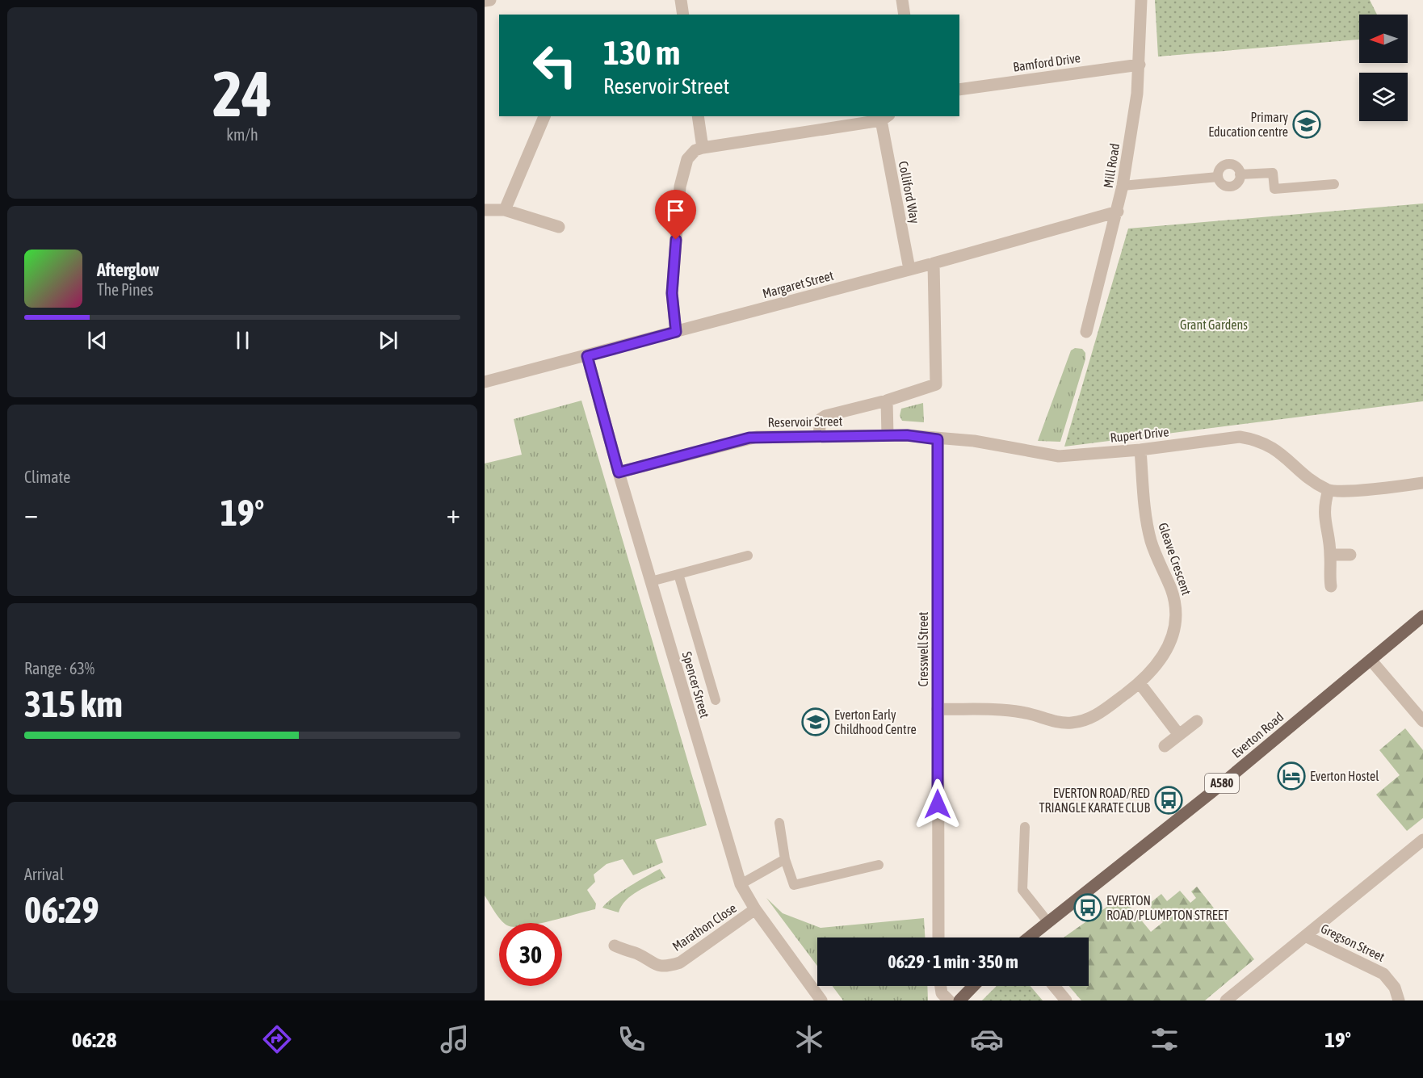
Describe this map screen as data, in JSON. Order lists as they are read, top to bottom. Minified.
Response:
{"streets":{"main road":["Everton Road","A580"],"street":["Bamford Drive","Mill Road","Colliford Way","Margaret Street","Reservoir Street","Rupert Drive","Gleave Crescent","Cresswell Street","Spencer Street","Marathon Close","Gregson Street"]},"crossings":[["Bamford Drive","Mill Road"],["Mill Road","Margaret Street"],["Colliford Way","Margaret Street"],["Margaret Street","Spencer Street"],["Reservoir Street","Rupert Drive"],["Reservoir Street","Cresswell Street"],["Reservoir Street","Spencer Street"],["Rupert Drive","Gleave Crescent"],["Rupert Drive","Cresswell Street"],["Gleave Crescent","Cresswell Street"],["Spencer Street","Marathon Close"]],"parks":["Grant Gardens"],"places":{"school or university":["Primary Education centre","Everton Early Childhood Centre"],"hotel":["Everton Hostel"],"bus stop":["EVERTON ROAD/RED TRIANGLE KARATE CLUB","EVERTON ROAD/PLUMPTON STREET"]},"north":"left","page":{"tile":[["24","km/h"],"Climate",["Range · 63%","315 km"],["Arrival","06:29"]],"turn":["130 m","Reservoir Street"],"song":["Afterglow","The Pines"],"heat":["−","19°","+"],"limit":"30","trip":"06:29 · 1 min · 350 m","tabs":["06:28","19°"]}}
